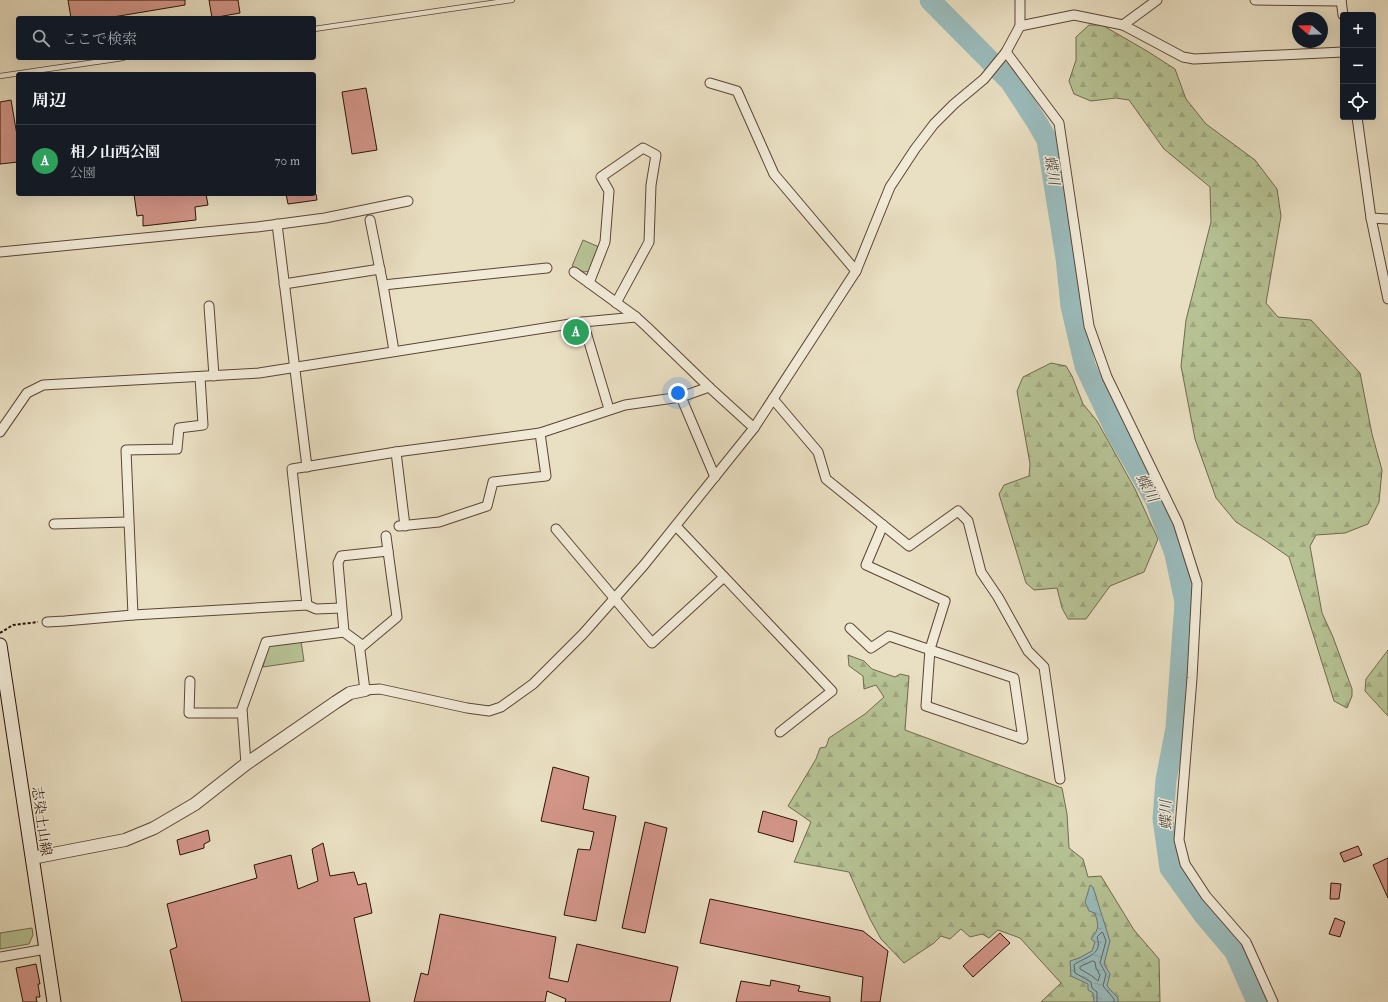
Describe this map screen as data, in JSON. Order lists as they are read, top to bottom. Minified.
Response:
{"streets":{"main road":["志染土山線"]},"water":["蝶川"],"north":"left","page":{"map_buttons":["+","−"],"search":"ここで検索","heading":"周辺","list":[{"mark":"A","name":"相ノ山西公園","note":"公園","value":"70 m"}],"pins":"A"}}
